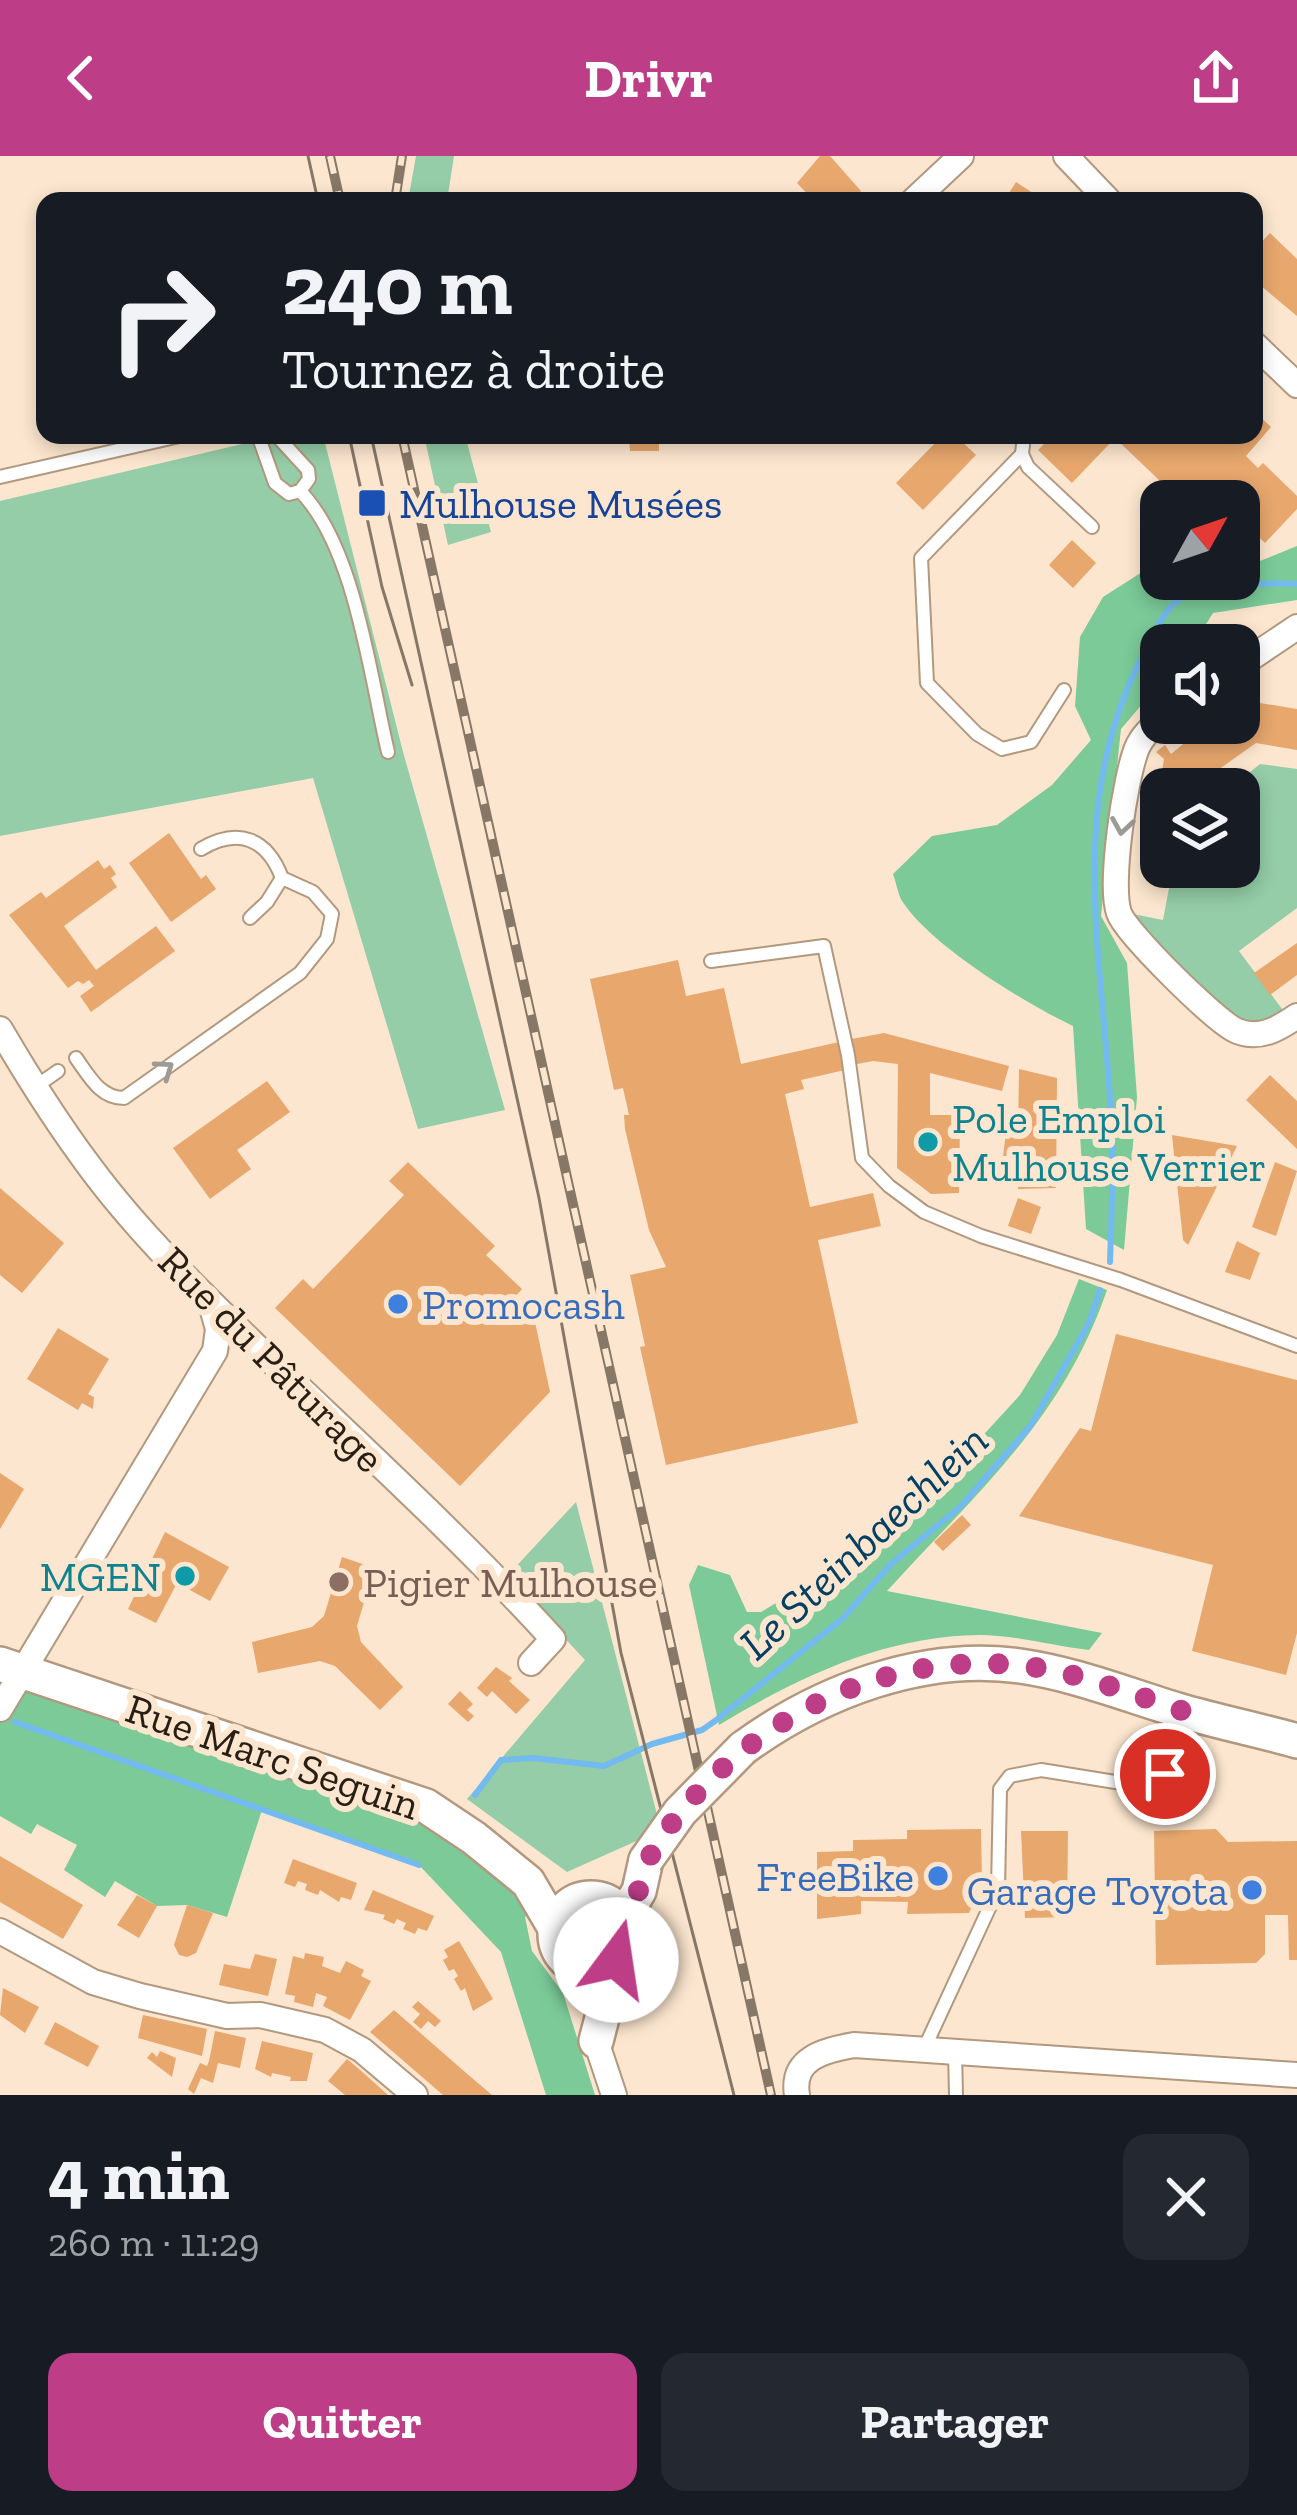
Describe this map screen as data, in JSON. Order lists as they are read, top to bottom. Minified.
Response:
{"streets":{"street":["Rue du Pâturage","Rue Marc Seguin"]},"water":["Le Steinbaechlein"],"places":{"transit":["Mulhouse Musées"],"other":["Pole Emploi Mulhouse Verrier","Promocash","MGEN","Pigier Mulhouse","FreeBike","Garage Toyota"]},"north":"top right","page":{"header":"Drivr","turn":["240 m","Tournez à droite"],"heading":["4 min","260 m · 11:29"],"buttons":["Quitter","Partager"]}}
